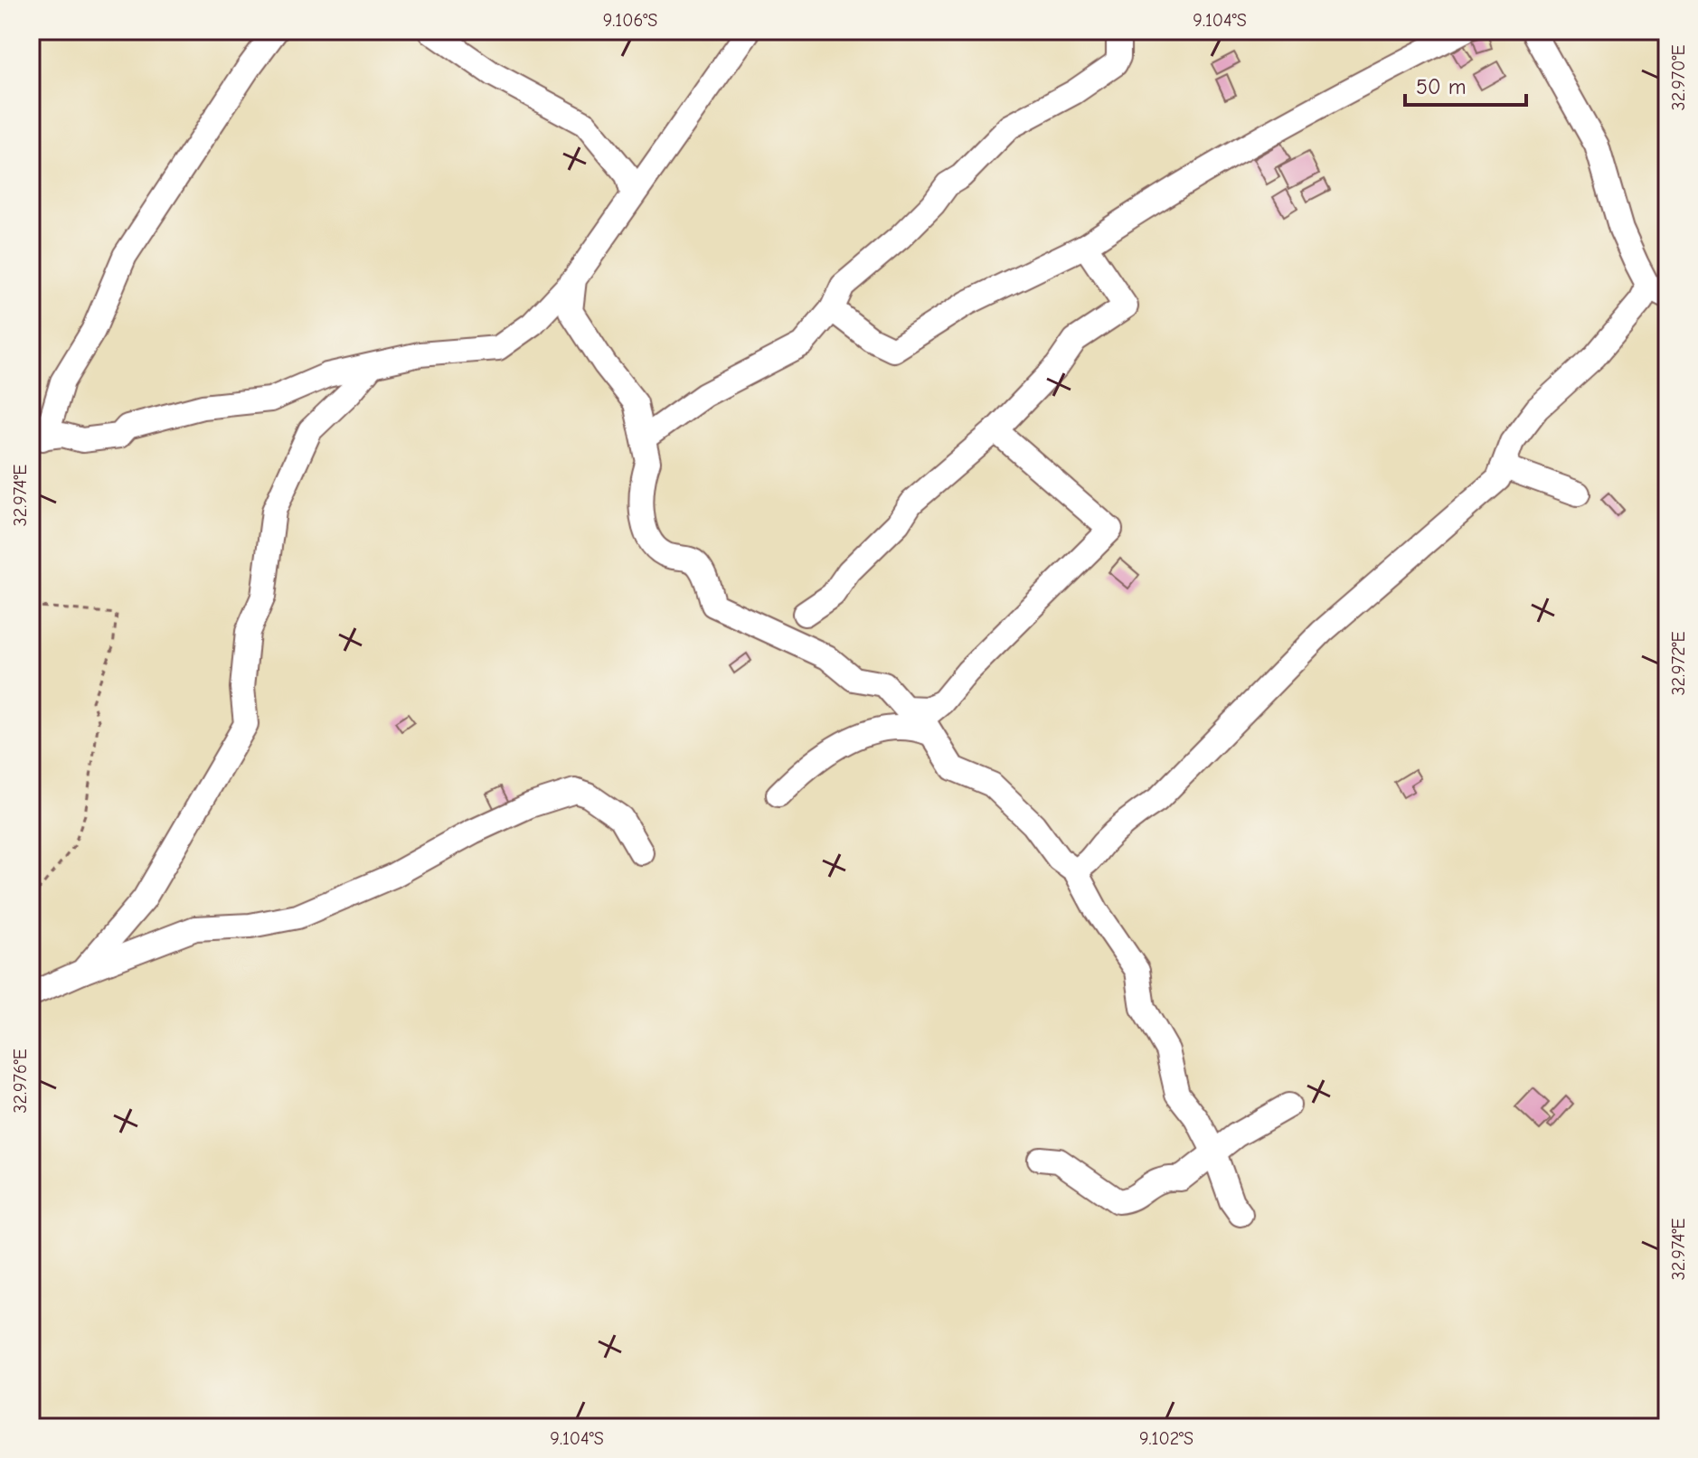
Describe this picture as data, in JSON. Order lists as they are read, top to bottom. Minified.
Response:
{"scale_bar":"50 m","coordinates":["9.106°S","9.104°S","32.970°E","32.974°E","32.972°E","32.976°E","9.102°S"]}
